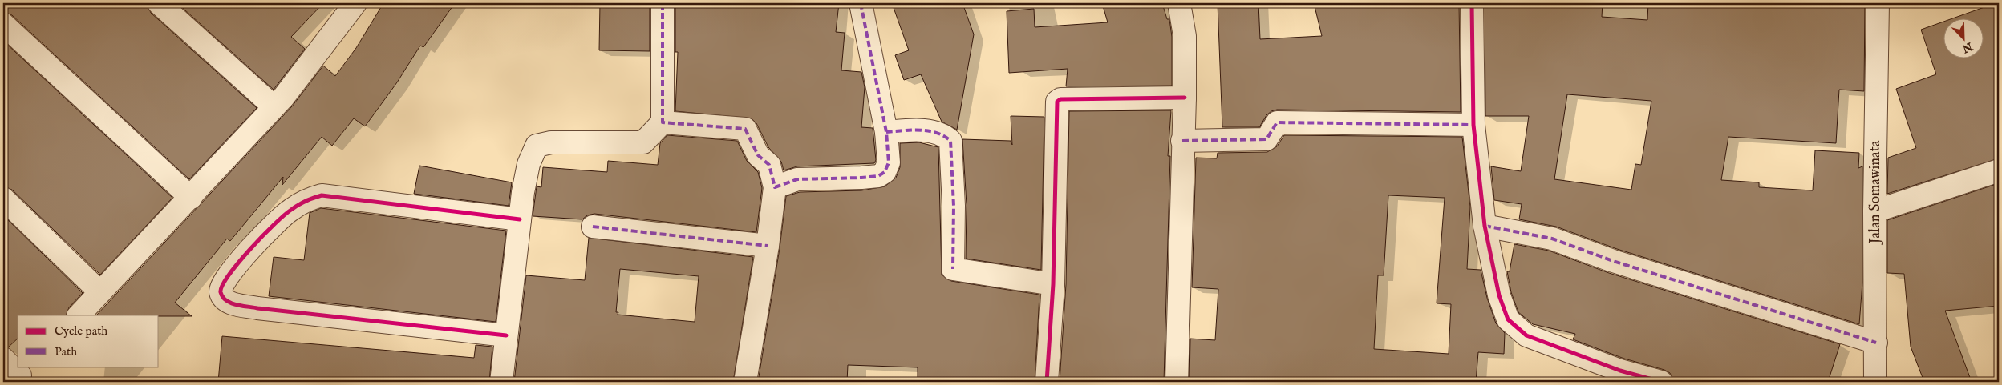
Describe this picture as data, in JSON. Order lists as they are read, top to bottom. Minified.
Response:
{"streets":{"street":["Jalan Somawinata"]},"legend":["Cycle path","Path"],"north":"bottom right"}
